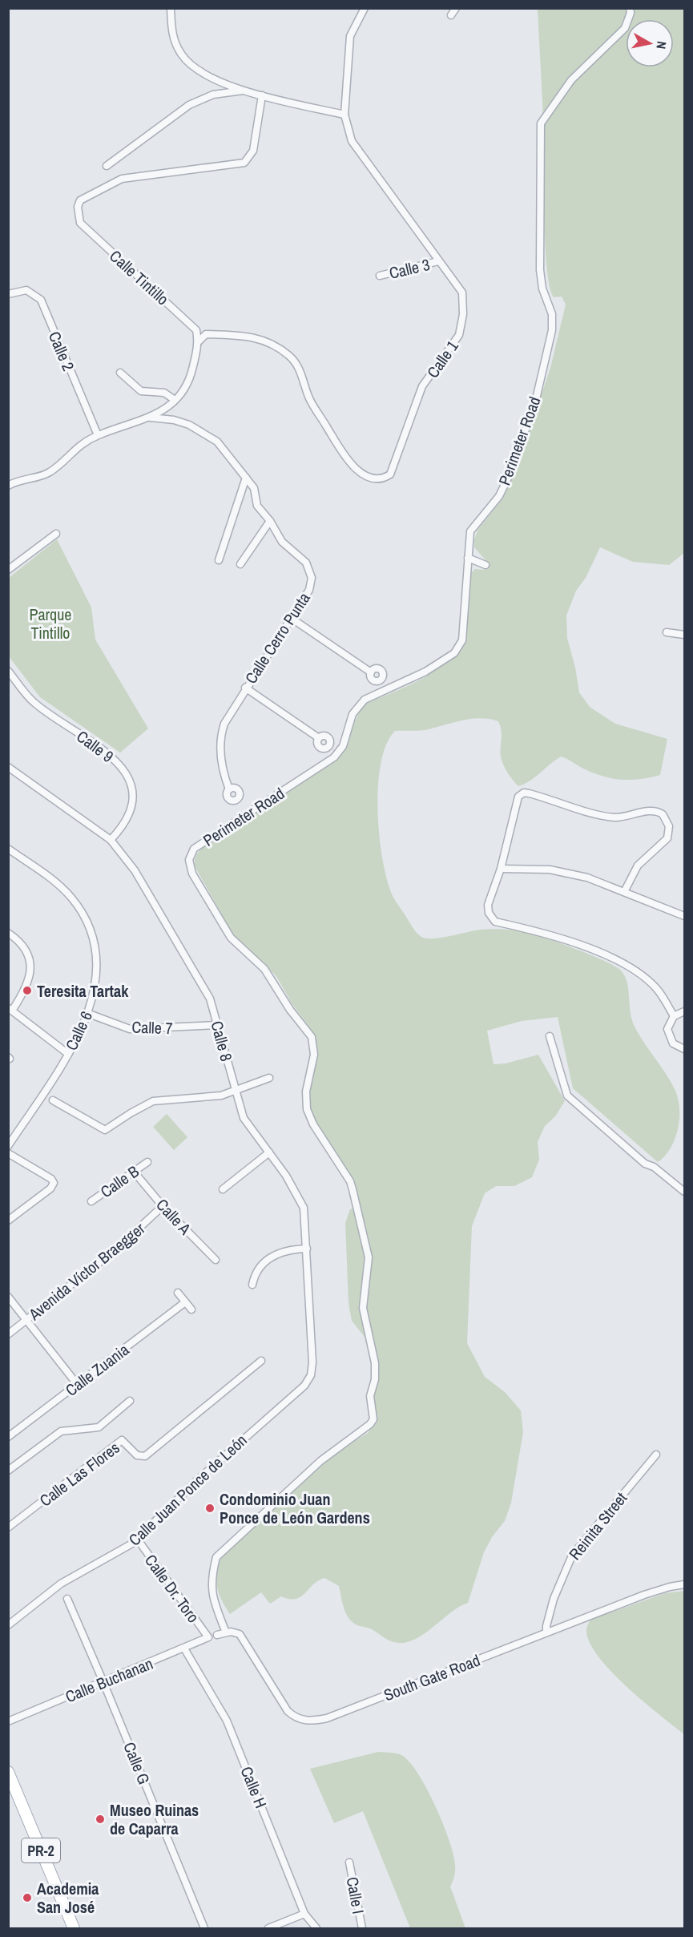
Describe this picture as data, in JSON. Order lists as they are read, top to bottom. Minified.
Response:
{"streets":{"main road":["PR-2"],"street":["Calle 3","Calle Tintillo","Calle 2","Calle 1","Perimeter Road","Calle Cerro Punta","Calle 9","Calle 7","Calle 6","Calle 8","Calle B","Calle A","Avenida Víctor Braegger","Calle Zuania","Calle Las Flores","Calle Juan Ponce de León","Reinita Street","Calle Dr. Toro","South Gate Road","Calle Buchanan","Calle G","Calle H","Calle I"]},"crossings":[["Calle 3","Calle 1"],["Calle Tintillo","Calle 1"],["Perimeter Road","South Gate Road"],["Calle 9","Calle 8"],["Calle 7","Calle 6"],["Calle 7","Calle 8"],["Calle 8","Calle Juan Ponce de León"],["Calle B","Calle A"],["Calle A","Avenida Víctor Braegger"],["Calle Juan Ponce de León","Calle Dr. Toro"],["Reinita Street","South Gate Road"],["Calle Dr. Toro","Calle Buchanan"],["Calle Buchanan","Calle G"],["Calle Buchanan","Calle H"]],"parks":["Parque Tintillo"],"places":["Teresita Tartak","Condominio Juan Ponce de León Gardens","Museo Ruinas de Caparra","Academia San José"],"north":"right"}
